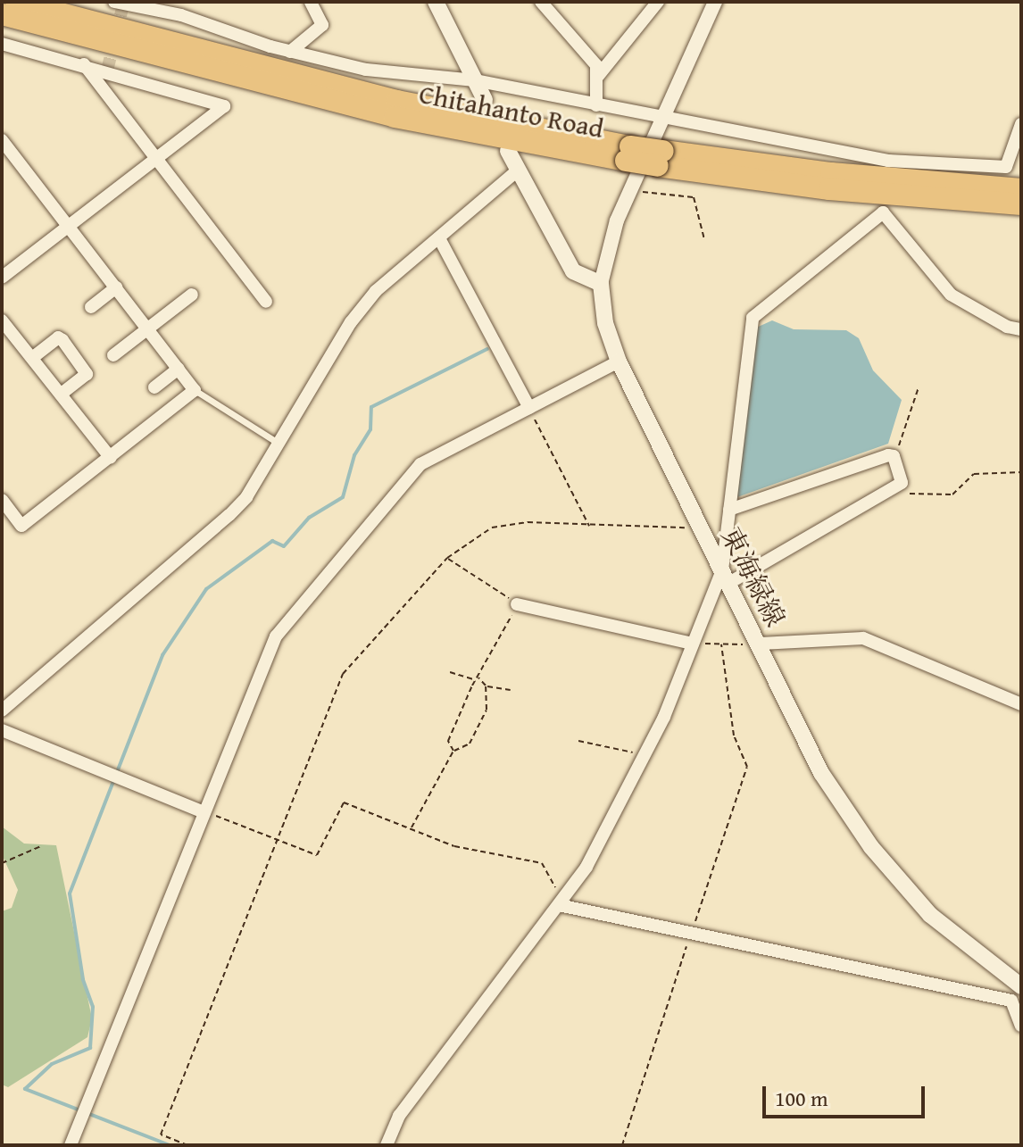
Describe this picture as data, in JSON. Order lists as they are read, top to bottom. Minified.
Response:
{"streets":{"highway":["Chitahanto Road"],"main road":["東海緑線"]},"scale_bar":"100 m"}
